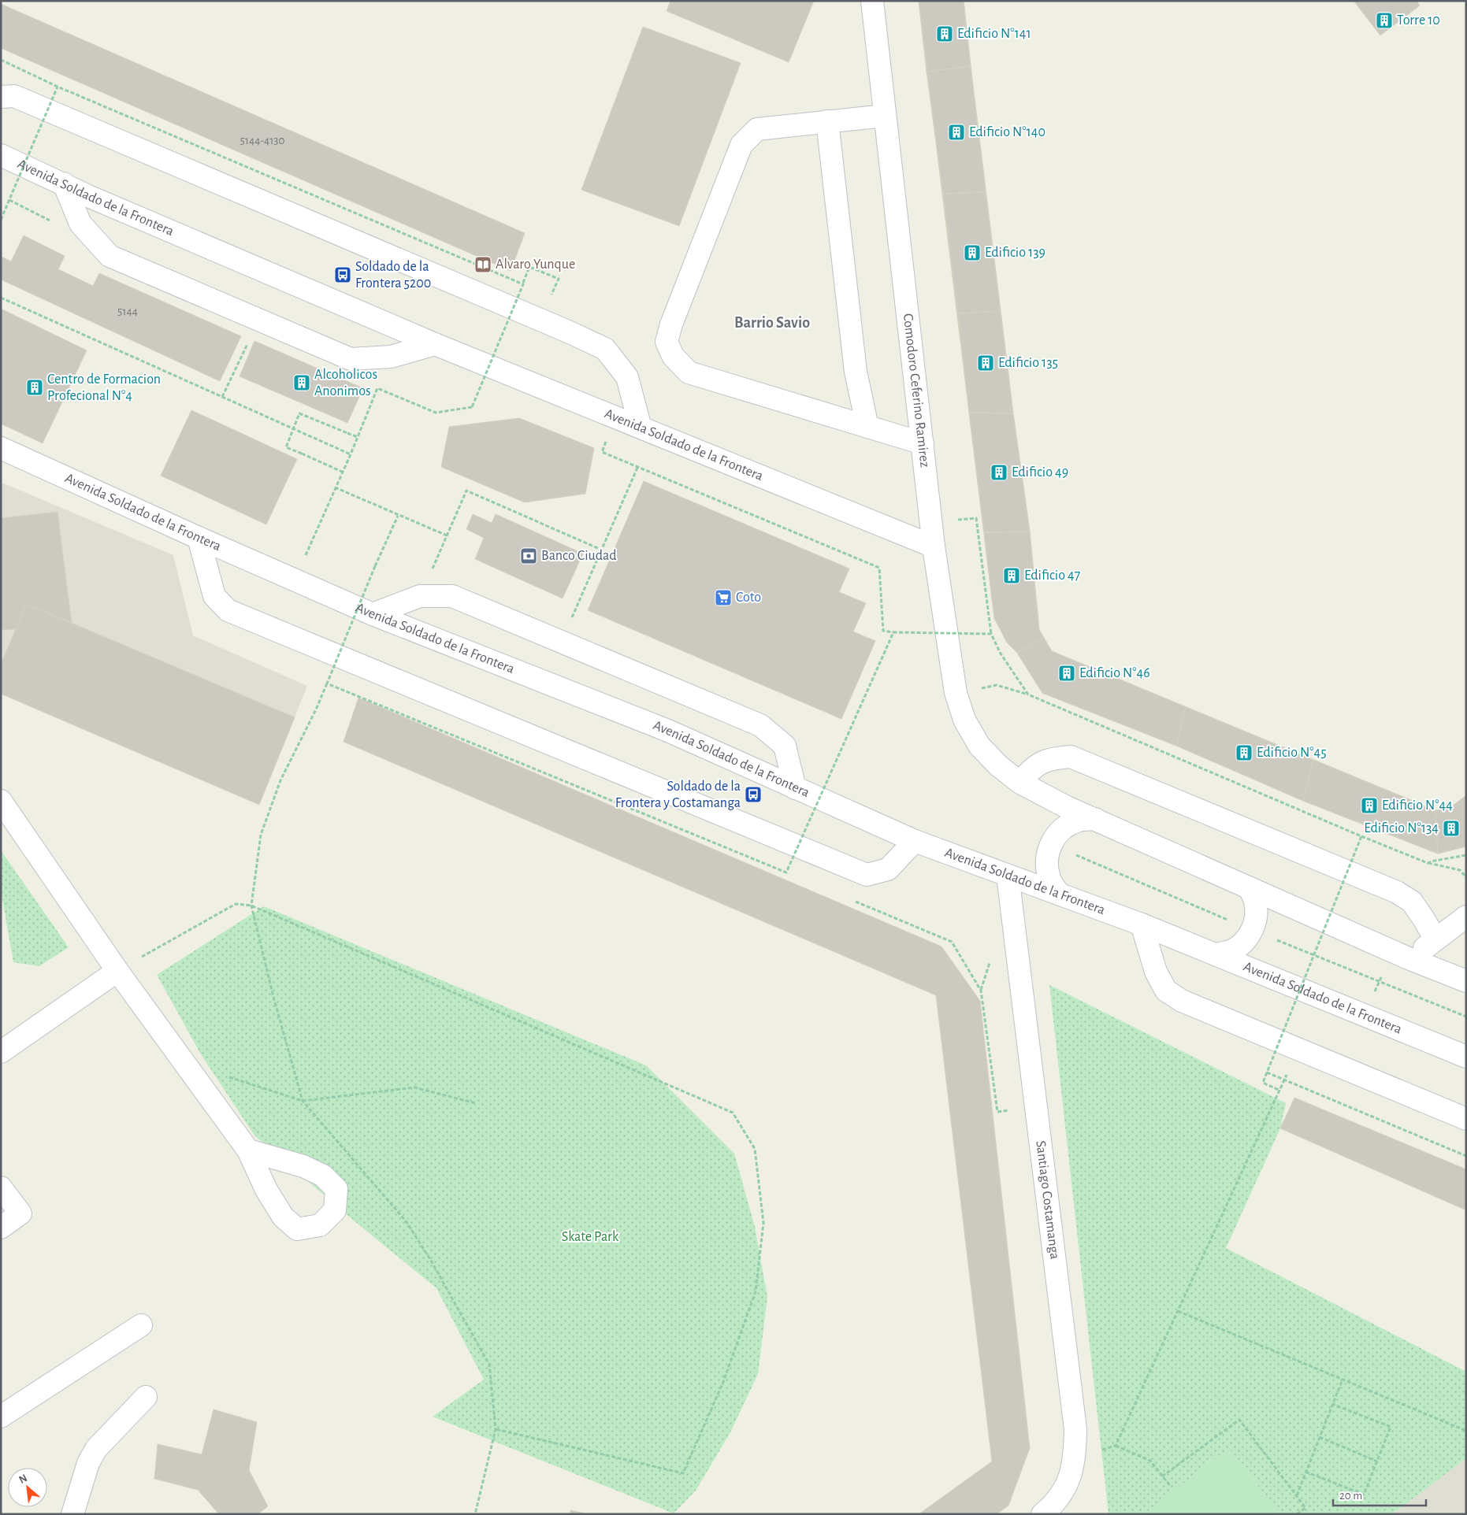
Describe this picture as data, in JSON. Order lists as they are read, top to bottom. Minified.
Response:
{"streets":{"street":["Avenida Soldado de la Frontera","Comodoro Ceferino Ramirez","Santiago Costamanga"]},"crossings":[["Avenida Soldado de la Frontera","Comodoro Ceferino Ramirez"],["Avenida Soldado de la Frontera","Santiago Costamanga"]],"districts":["Barrio Savio"],"parks":["Skate Park"],"places":{"building":["Torre 10","Edificio N°141","Edificio N°140","Edificio 139","Edificio 135","Alcoholicos Anonimos","Centro de Formacion Profecional N°4","Edificio 49","Edificio 47","Edificio N°46","Edificio N°45","Edificio N°44","Edificio N°134"],"library":["Alvaro Yunque"],"bus stop":["Soldado de la Frontera 5200","Soldado de la Frontera y Costamanga"],"bank":["Banco Ciudad"],"supermarket":["Coto"]},"house_numbers":["5144-4130","5144"],"scale_bar":"20 m","north":"top left"}
